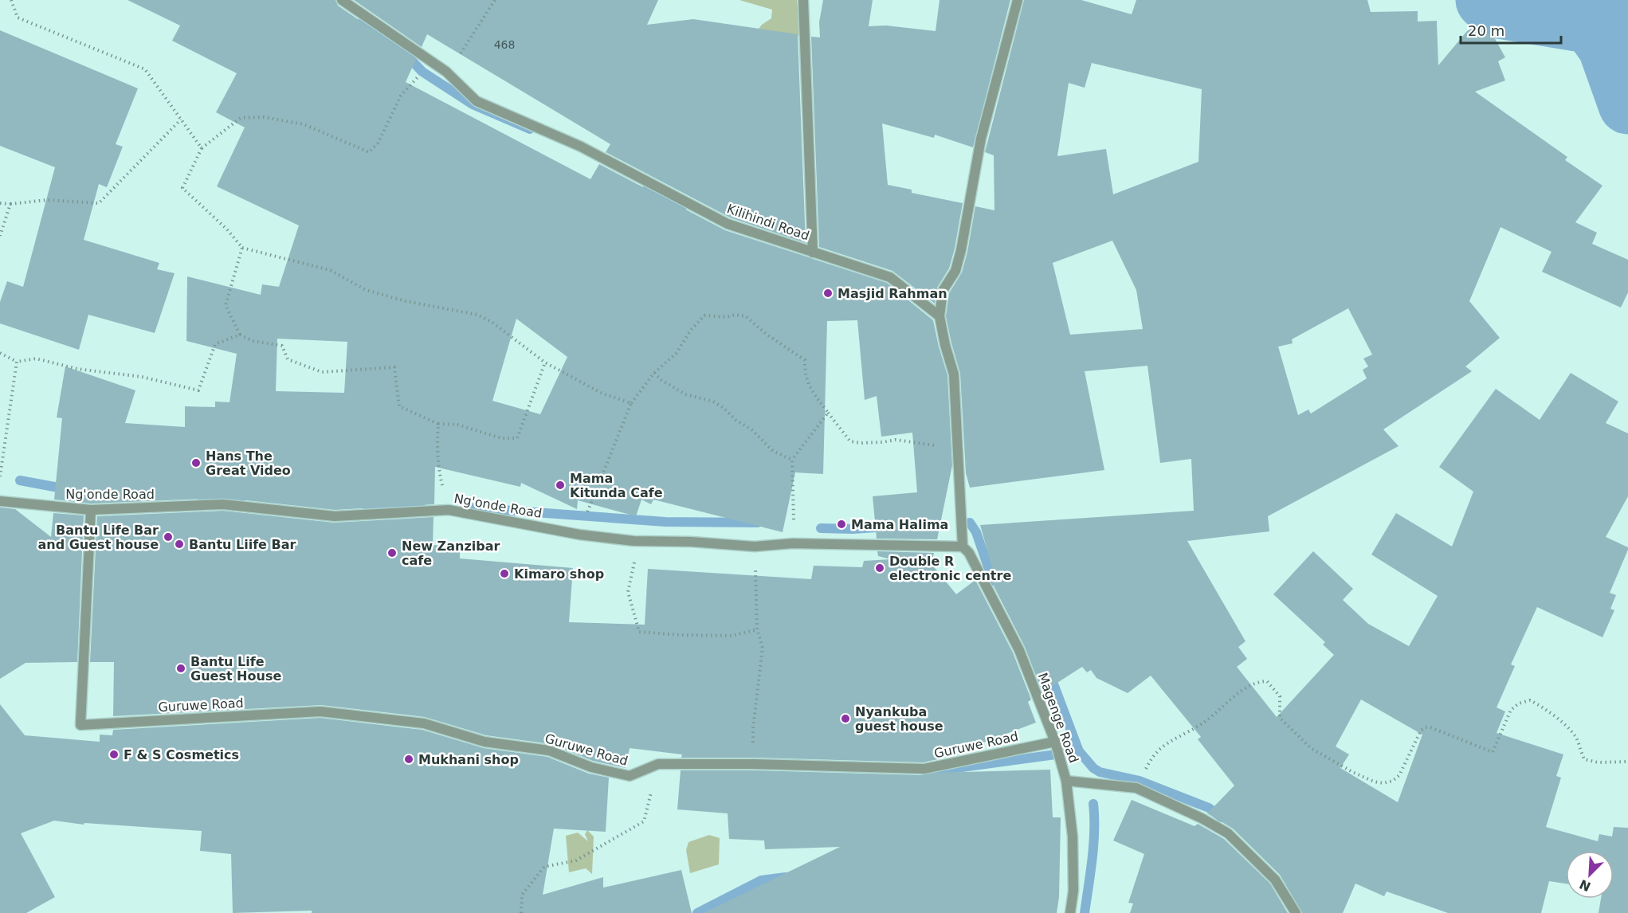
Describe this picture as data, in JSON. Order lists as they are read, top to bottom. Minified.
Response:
{"streets":{"street":["Kilihindi Road","Ng'onde Road","Guruwe Road","Magenge Road"]},"crossings":[["Ng'onde Road","Guruwe Road"],["Ng'onde Road","Magenge Road"],["Guruwe Road","Magenge Road"]],"places":["Masjid Rahman","Hans The Great Video","Mama Kitunda Cafe","Mama Halima","Bantu Life Bar and Guest house","Bantu Liife Bar","New Zanzibar cafe","Double R electronic centre","Kimaro shop","Bantu Life Guest House","Nyankuba guest house","F & S Cosmetics","Mukhani shop"],"house_numbers":["468"],"scale_bar":"20 m","north":"bottom left"}
